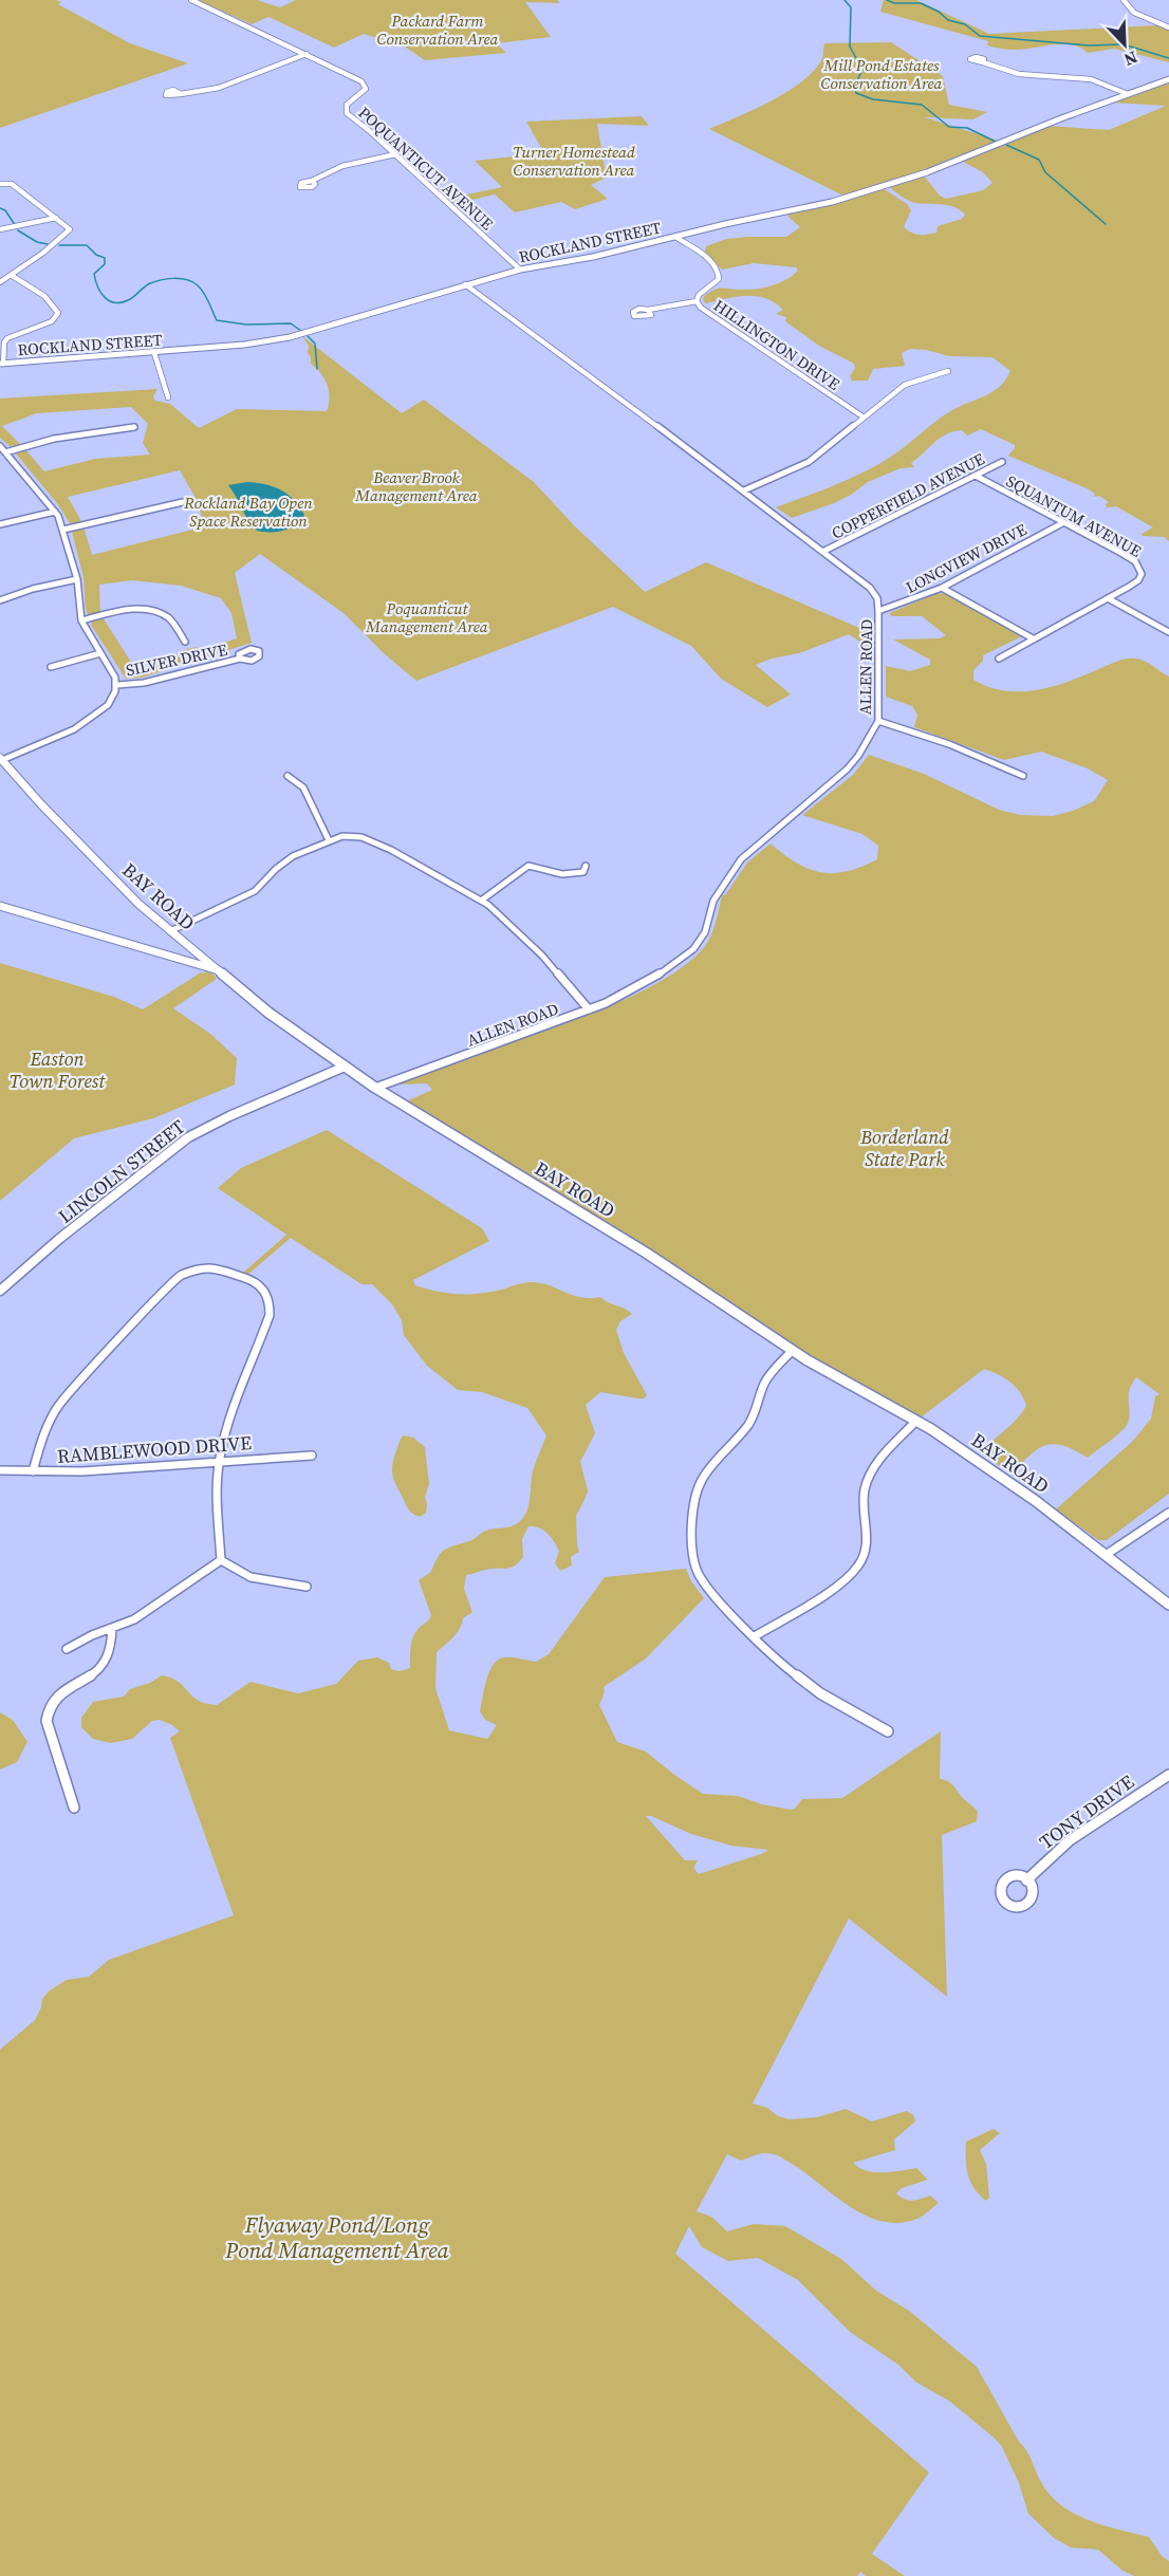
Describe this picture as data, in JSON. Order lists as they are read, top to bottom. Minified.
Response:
{"streets":{"main road":["BAY ROAD"],"street":["POQUANTICUT AVENUE","ROCKLAND STREET","HILLINGTON DRIVE","COPPERFIELD AVENUE","SQUANTUM AVENUE","LONGVIEW DRIVE","SILVER DRIVE","ALLEN ROAD","LINCOLN STREET","RAMBLEWOOD DRIVE","TONY DRIVE"]},"crossings":[["POQUANTICUT AVENUE","ROCKLAND STREET"],["ROCKLAND STREET","HILLINGTON DRIVE"],["ROCKLAND STREET","ALLEN ROAD"],["COPPERFIELD AVENUE","SQUANTUM AVENUE"],["COPPERFIELD AVENUE","ALLEN ROAD"],["SQUANTUM AVENUE","LONGVIEW DRIVE"],["LONGVIEW DRIVE","ALLEN ROAD"],["ALLEN ROAD","BAY ROAD"],["BAY ROAD","LINCOLN STREET"]],"parks":["Packard Farm Conservation Area","Mill Pond Estates Conservation Area","Turner Homestead Conservation Area","Beaver Brook Management Area","Rockland Bay Open Space Reservation","Poquanticut Management Area","Easton Town Forest","Borderland State Park","Flyaway Pond/Long Pond Management Area"],"north":"bottom right"}
